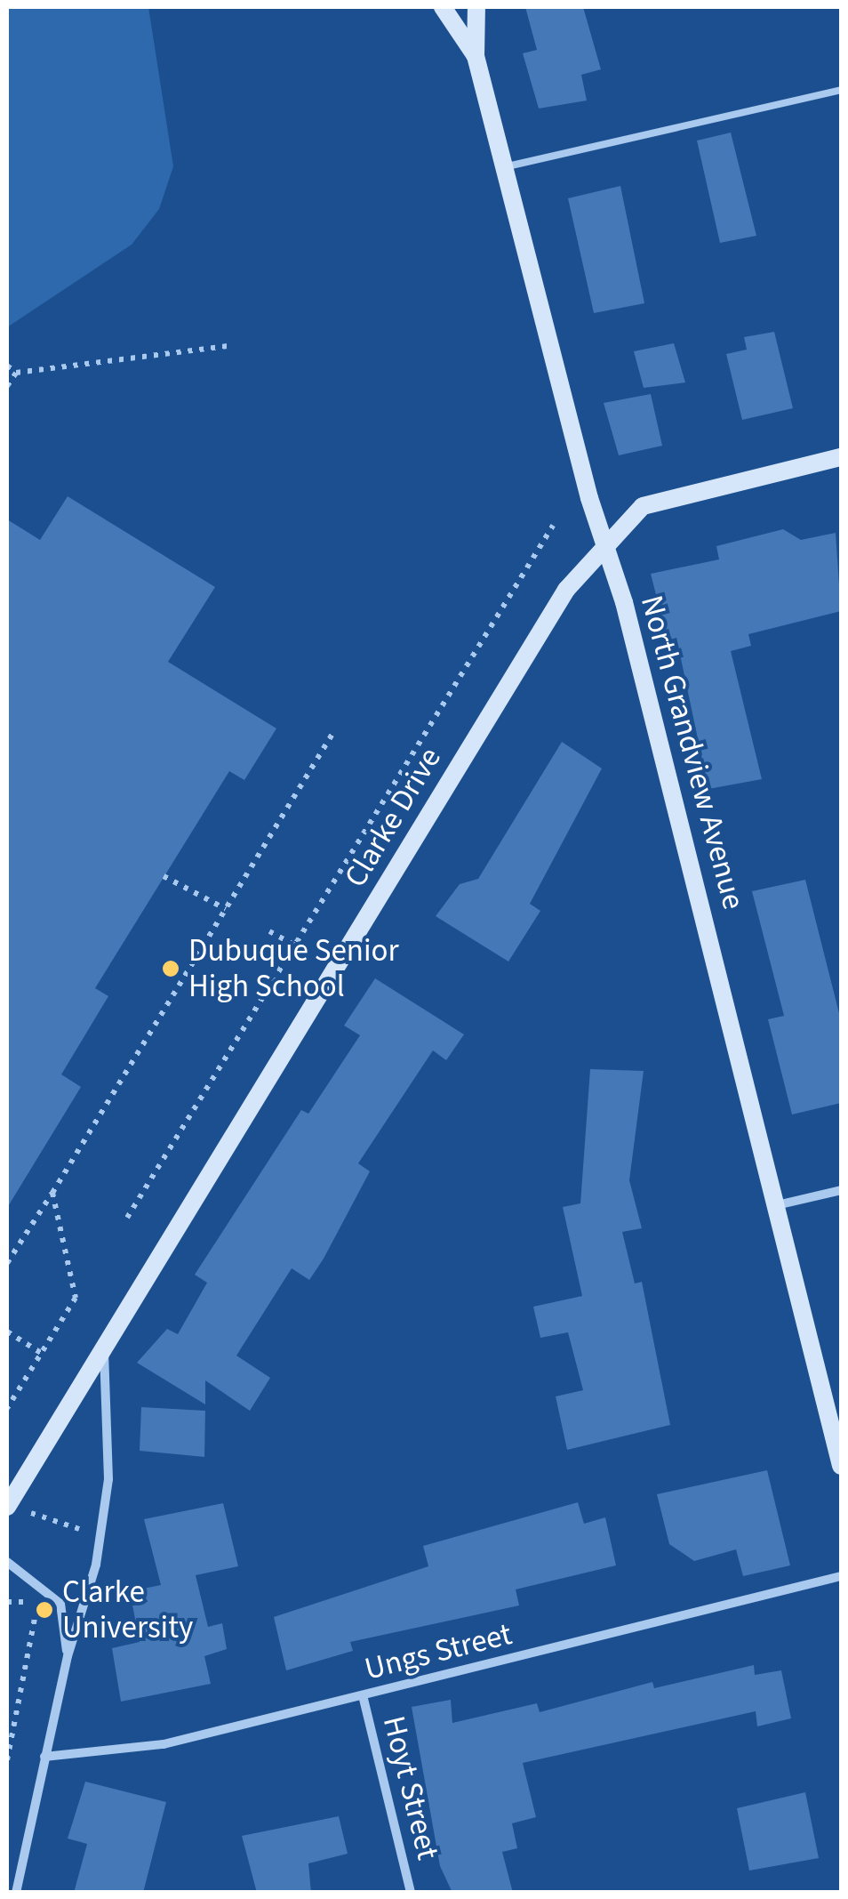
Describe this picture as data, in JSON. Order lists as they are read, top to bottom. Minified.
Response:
{"streets":{"street":["North Grandview Avenue","Clarke Drive","Ungs Street","Hoyt Street"]},"crossings":[["North Grandview Avenue","Clarke Drive"],["Ungs Street","Hoyt Street"]],"places":["Dubuque Senior High School","Clarke University"]}
